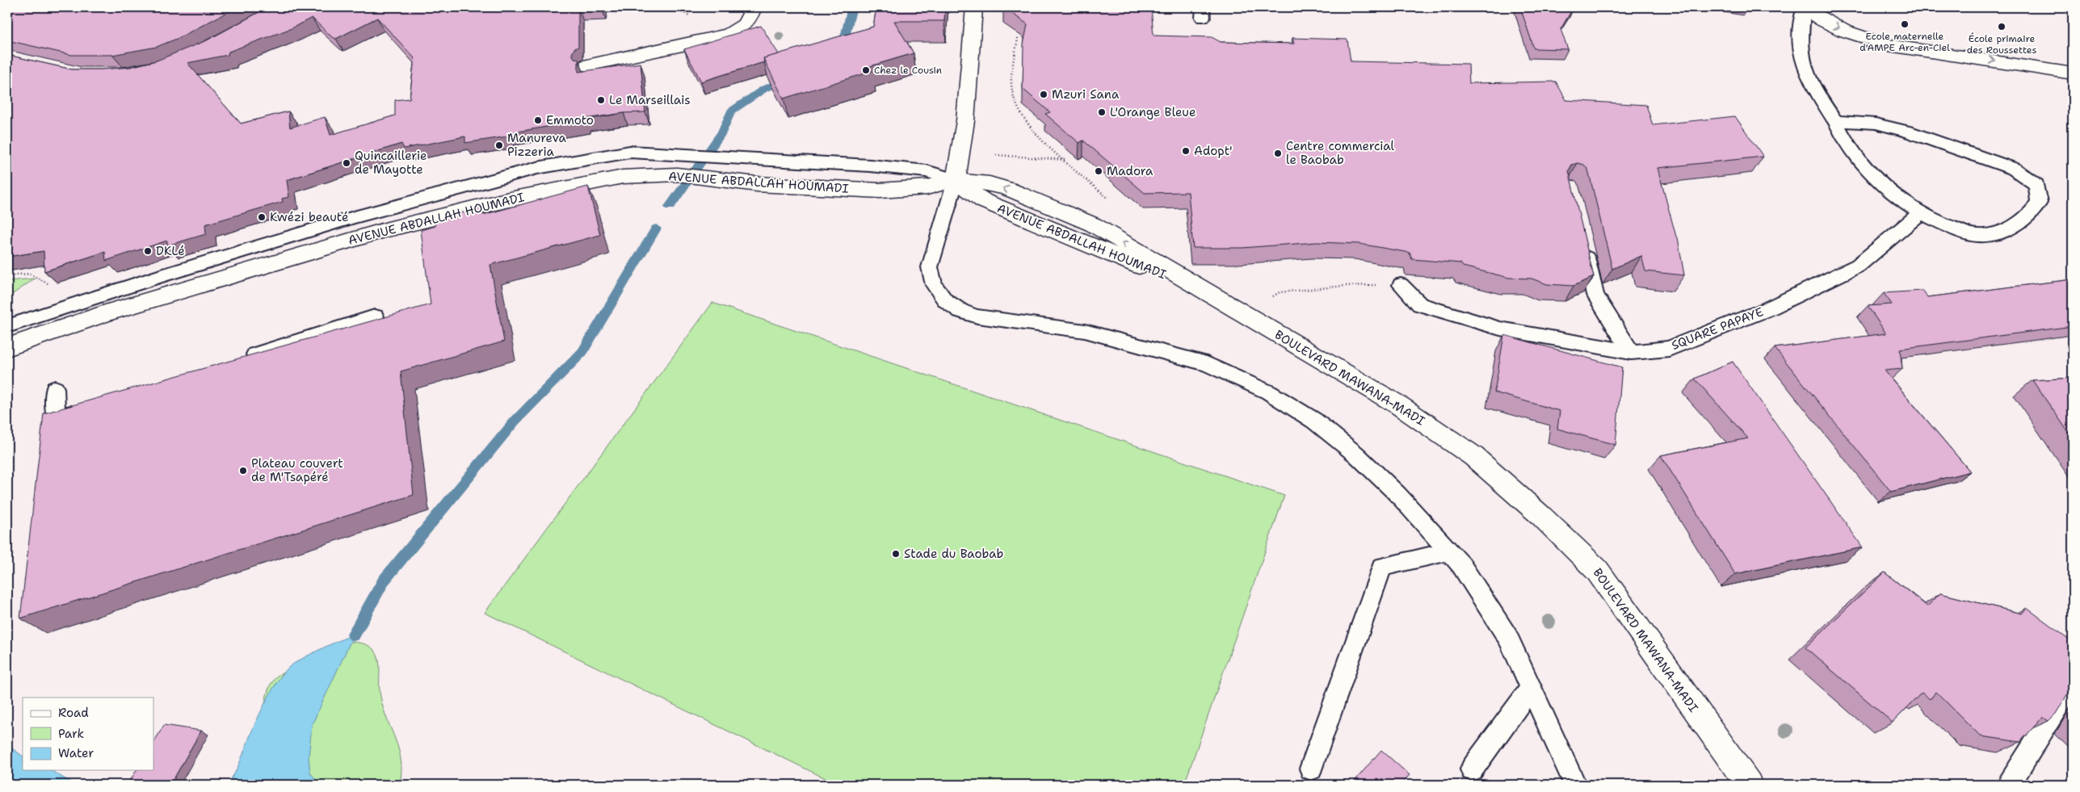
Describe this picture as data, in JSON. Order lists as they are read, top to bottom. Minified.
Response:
{"streets":{"main road":["AVENUE ABDALLAH HOUMADI","BOULEVARD MAWANA-MADI"],"lane":["SQUARE PAPAYE"]},"crossings":[["AVENUE ABDALLAH HOUMADI","BOULEVARD MAWANA-MADI"]],"places":["Ecole maternelle d'AMPE Arc-en-Ciel","École primaire des Roussettes","Chez le Cousin","Mzuri Sana","Le Marseillais","L'Orange Bleue","Emmoto","Manureva Pizzeria","Adopt'","Centre commercial le Baobab","Quincaillerie de Mayotte","Madora","Kwézi beauté","DKLé","Plateau couvert de M'Tsapéré","Stade du Baobab"],"legend":["Road","Park","Water"]}
